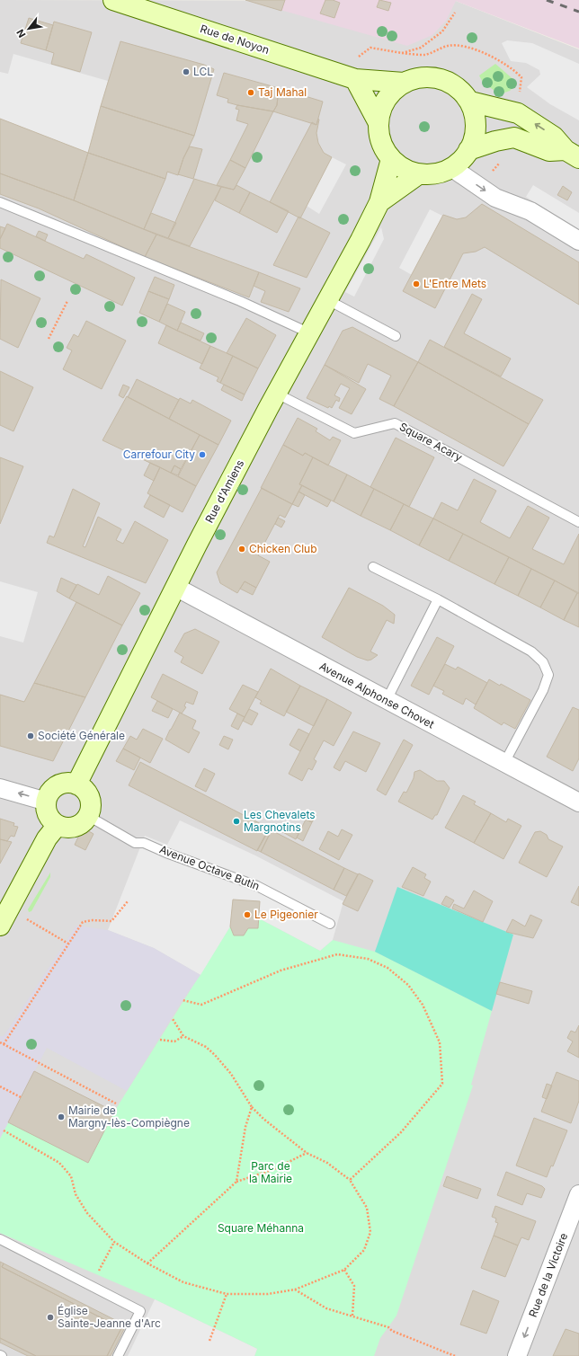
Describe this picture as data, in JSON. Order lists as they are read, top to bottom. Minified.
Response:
{"streets":{"main road":["Rue de Noyon","Rue d'Amiens"],"street":["Avenue Alphonse Chovet","Rue de la Victoire"],"lane":["Square Acary","Avenue Octave Butin"]},"crossings":[["Rue de Noyon","Rue d'Amiens"],["Square Acary","Rue d'Amiens"],["Rue d'Amiens","Avenue Alphonse Chovet"],["Rue d'Amiens","Avenue Octave Butin"]],"one_way":["Rue de la Victoire"],"parks":["Parc de la Mairie","Square Méhanna"],"places":["LCL","Taj Mahal","L'Entre Mets","Carrefour City","Chicken Club","Société Générale","Les Chevalets Margnotins","Le Pigeonier","Mairie de Margny-lès-Compiègne","Église Sainte-Jeanne d'Arc"],"north":"bottom left"}
